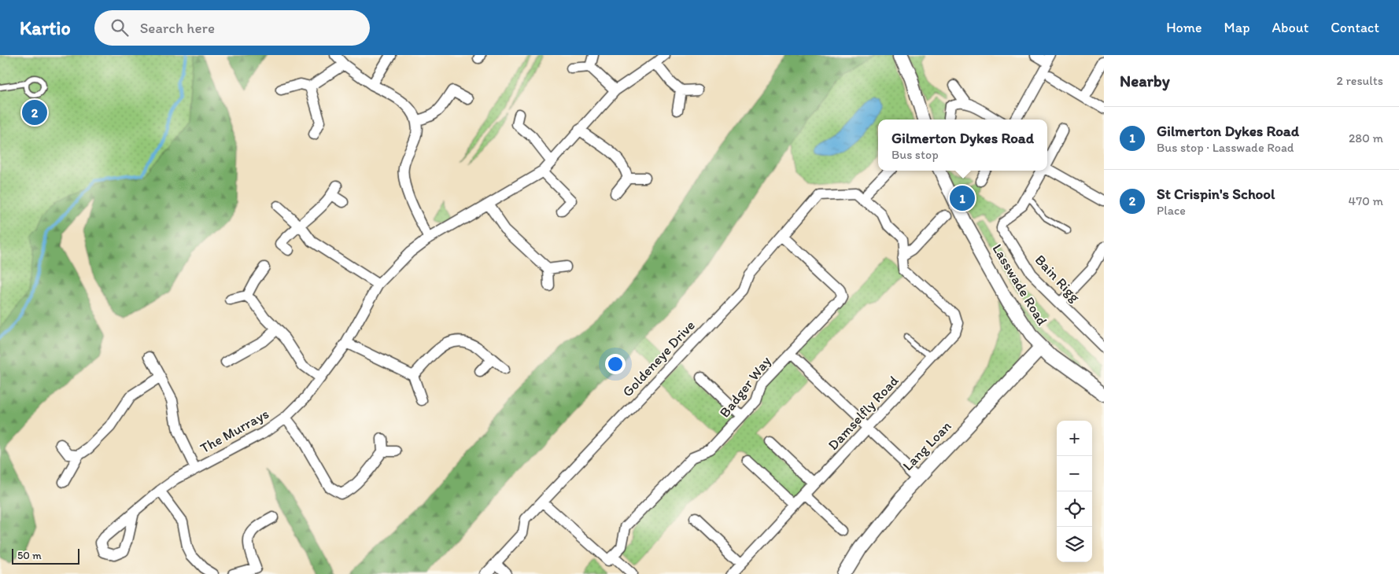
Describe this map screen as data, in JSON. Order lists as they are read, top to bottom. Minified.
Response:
{"streets":{"street":["Bain Rigg","Lasswade Road","Goldeneye Drive","Badger Way","Damselfly Road","The Murrays","Lang Loan"]},"crossings":[["Lasswade Road","Lang Loan"],["Goldeneye Drive","Badger Way"],["Goldeneye Drive","Damselfly Road"]],"scale_bar":"50 m","page":{"header":"Kartio","search":"Search here","nav":["Home","Map","About","Contact"],"heading":["Nearby","2 results"],"pins":["2","1"],"list":[{"mark":"1","name":"Gilmerton Dykes Road","note":"Bus stop · Lasswade Road","value":"280 m"},{"mark":"2","name":"St Crispin's School","note":"Place","value":"470 m"}],"popup":["Gilmerton Dykes Road","Bus stop"],"map_buttons":["+","−"],"scale":"50 m"}}
